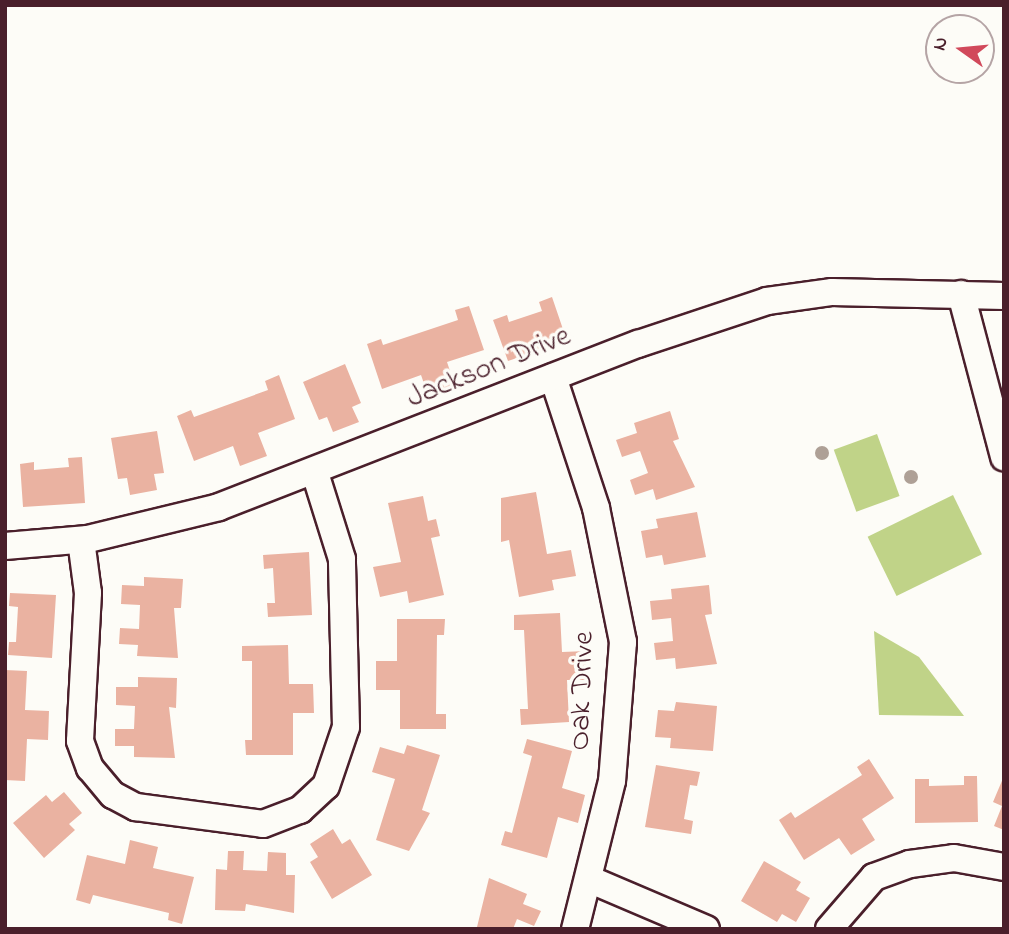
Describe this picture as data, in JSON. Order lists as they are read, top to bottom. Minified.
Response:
{"streets":{"street":["Jackson Drive","Oak Drive"]},"crossings":[["Jackson Drive","Oak Drive"]],"north":"left"}
